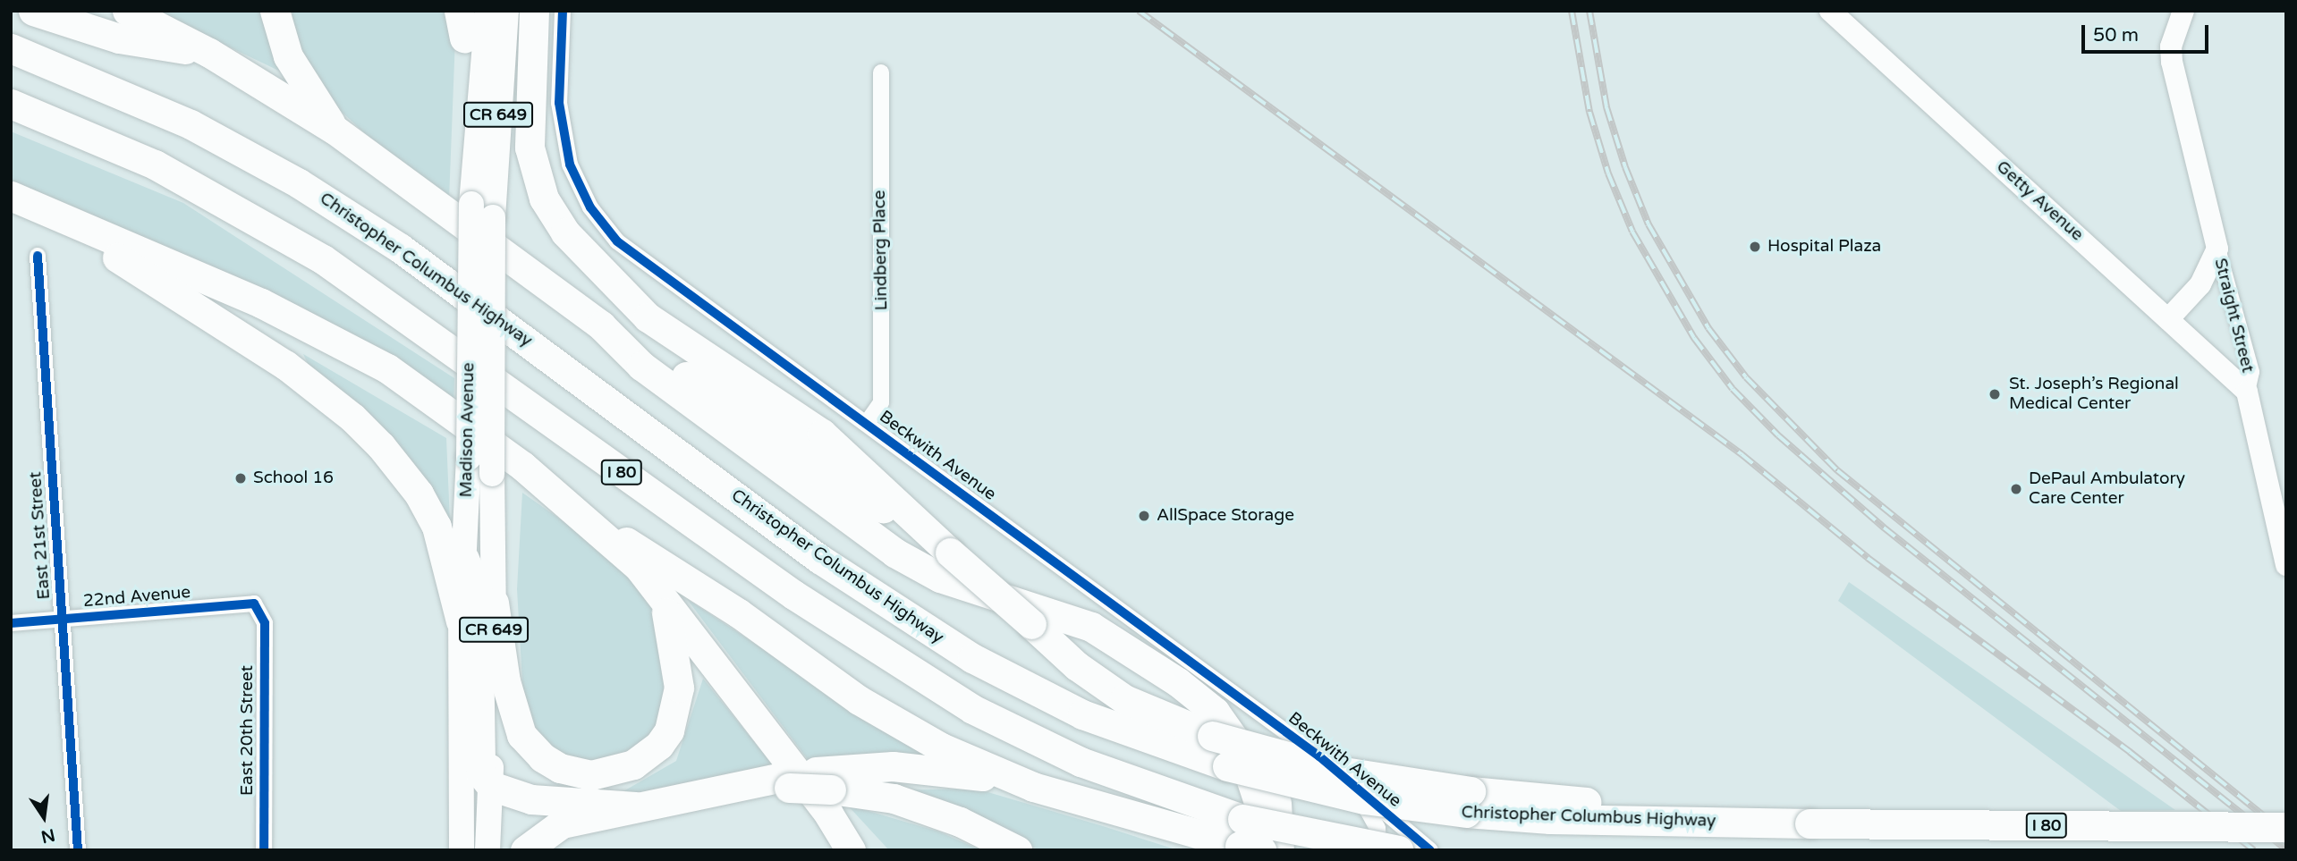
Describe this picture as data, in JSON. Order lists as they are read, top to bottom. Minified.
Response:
{"streets":{"highway":["Christopher Columbus Highway","I 80"],"main road":["CR 649","Getty Avenue","Straight Street","Madison Avenue"],"street":["Lindberg Place","Beckwith Avenue","East 21st Street","22nd Avenue","East 20th Street"]},"crossings":[["Getty Avenue","Straight Street"],["Lindberg Place","Beckwith Avenue"],["East 21st Street","22nd Avenue"],["22nd Avenue","East 20th Street"]],"places":["Hospital Plaza","St. Joseph’s Regional Medical Center","School 16","DePaul Ambulatory Care Center","AllSpace Storage"],"scale_bar":"50 m","north":"bottom"}
